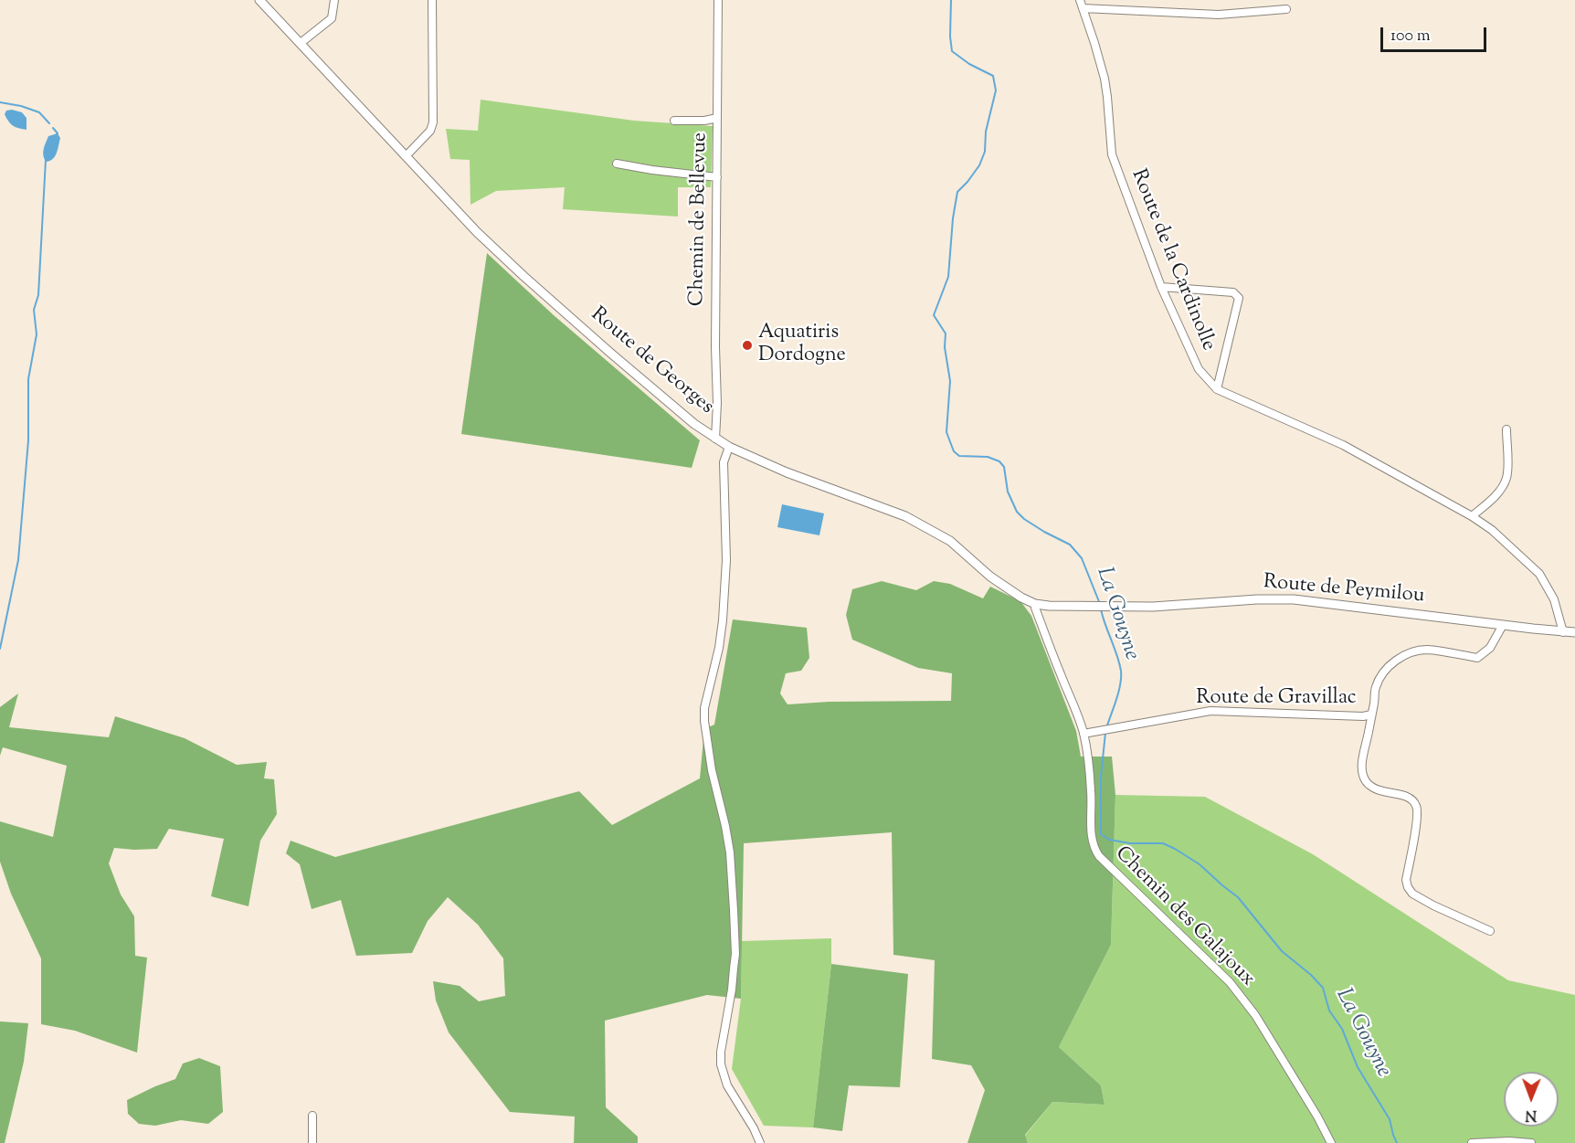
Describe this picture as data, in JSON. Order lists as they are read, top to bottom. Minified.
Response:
{"streets":{"street":["Chemin de Bellevue","Route de la Cardinolle","Route de Georges","Route de Peymilou","Route de Gravillac","Chemin des Galajoux"]},"crossings":[["Chemin de Bellevue","Route de Georges"],["Route de la Cardinolle","Route de Peymilou"],["Route de Georges","Route de Peymilou"],["Route de Georges","Chemin des Galajoux"],["Route de Gravillac","Chemin des Galajoux"]],"water":["La Gouyne"],"places":["Aquatiris Dordogne"],"scale_bar":"100 m","north":"bottom"}
